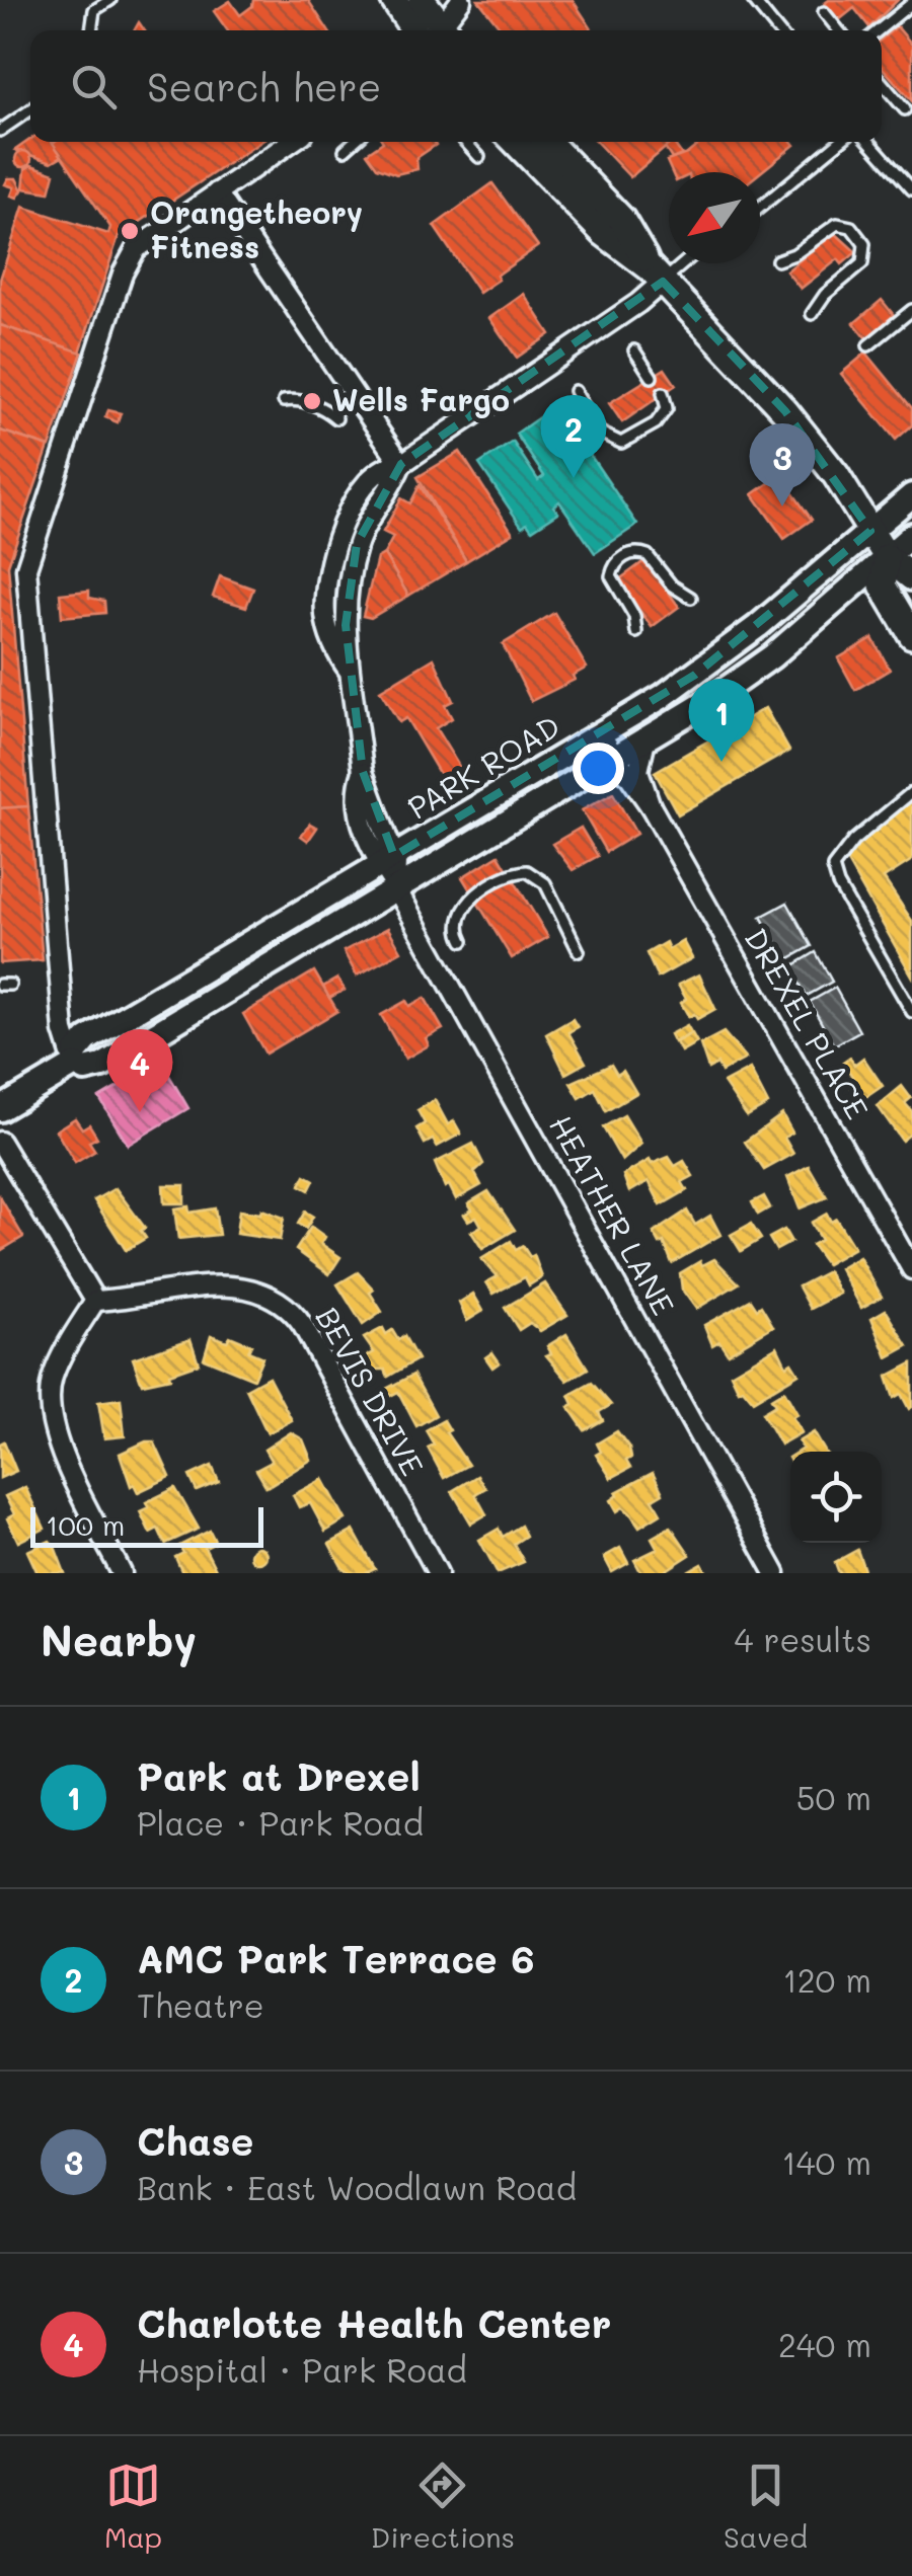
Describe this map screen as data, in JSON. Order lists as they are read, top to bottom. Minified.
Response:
{"streets":{"main road":["PARK ROAD"],"street":["DREXEL PLACE","HEATHER LANE","BEVIS DRIVE"]},"crossings":[["PARK ROAD","DREXEL PLACE"],["PARK ROAD","HEATHER LANE"]],"places":["Orangetheory Fitness","Wells Fargo"],"scale_bar":"100 m","north":"bottom left","page":{"search":"Search here","pins":["2","3","1","4"],"scale":"100 m","heading":["Nearby","4 results"],"list":[{"mark":"1","name":"Park at Drexel","note":"Place · Park Road","value":"50 m"},{"mark":"2","name":"AMC Park Terrace 6","note":"Theatre","value":"120 m"},{"mark":"3","name":"Chase","note":"Bank · East Woodlawn Road","value":"140 m"},{"mark":"4","name":"Charlotte Health Center","note":"Hospital · Park Road","value":"240 m"}],"nav":["Map","Directions","Saved"]}}
